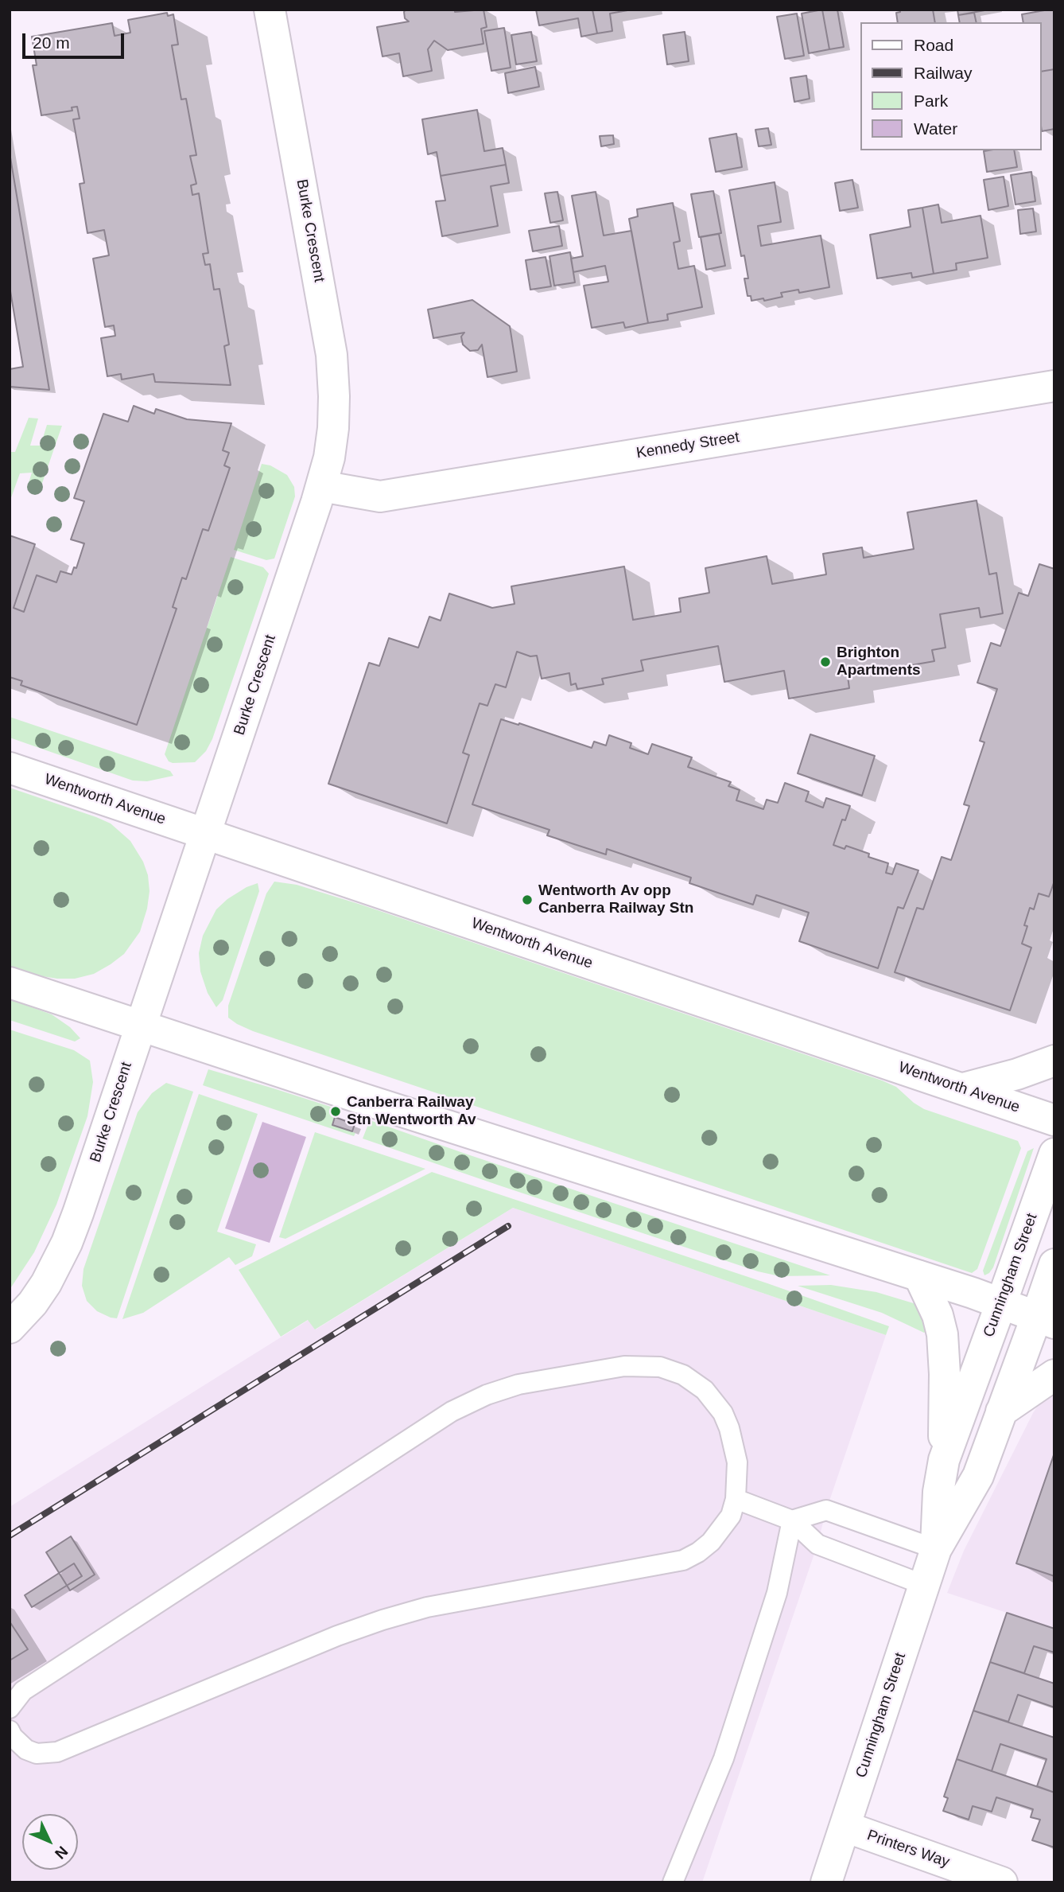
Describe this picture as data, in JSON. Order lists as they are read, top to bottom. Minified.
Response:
{"streets":{"street":["Burke Crescent","Kennedy Street","Wentworth Avenue","Cunningham Street","Printers Way"]},"crossings":[["Burke Crescent","Kennedy Street"],["Burke Crescent","Wentworth Avenue"],["Cunningham Street","Printers Way"]],"places":["Brighton Apartments","Wentworth Av opp Canberra Railway Stn","Canberra Railway Stn Wentworth Av"],"legend":["Road","Railway","Park","Water"],"scale_bar":"20 m","north":"bottom right"}
